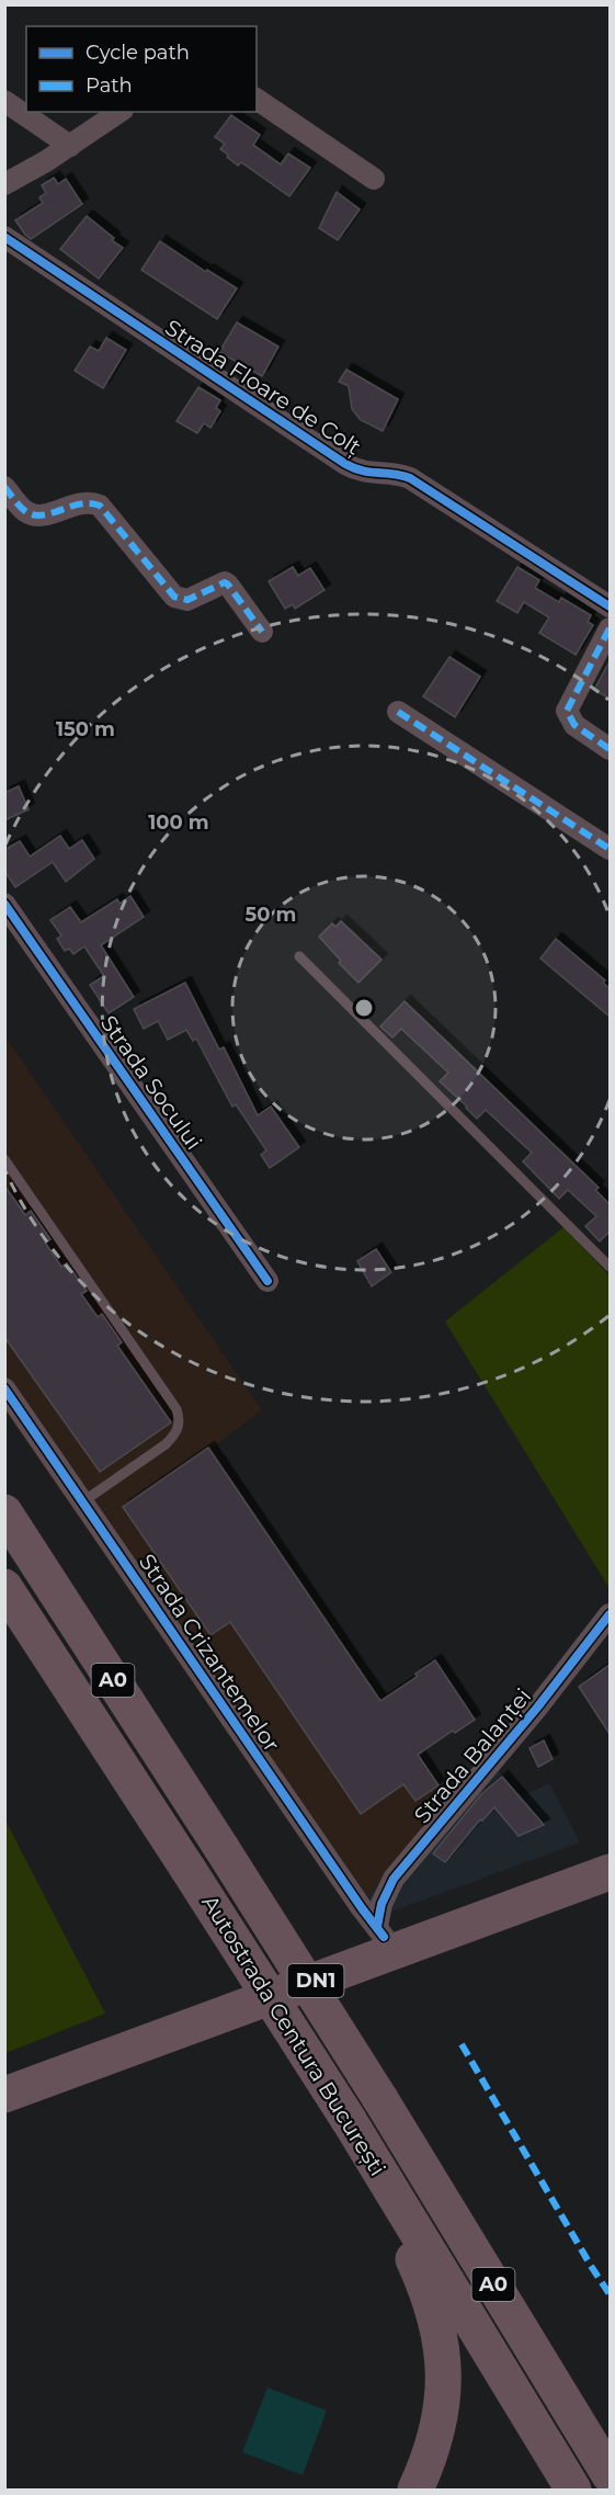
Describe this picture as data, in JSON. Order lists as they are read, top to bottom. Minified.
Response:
{"streets":{"highway":["A0","DN1","Autostrada Centura București"],"street":["Strada Floare de Colț","Strada Socului","Strada Crizantemelor","Strada Balanței"]},"crossings":[["Strada Crizantemelor","Strada Balanței"],["Strada Crizantemelor","DN1"],["Strada Balanței","DN1"]],"legend":["Cycle path","Path"],"rings":["150 m","100 m","50 m"]}
